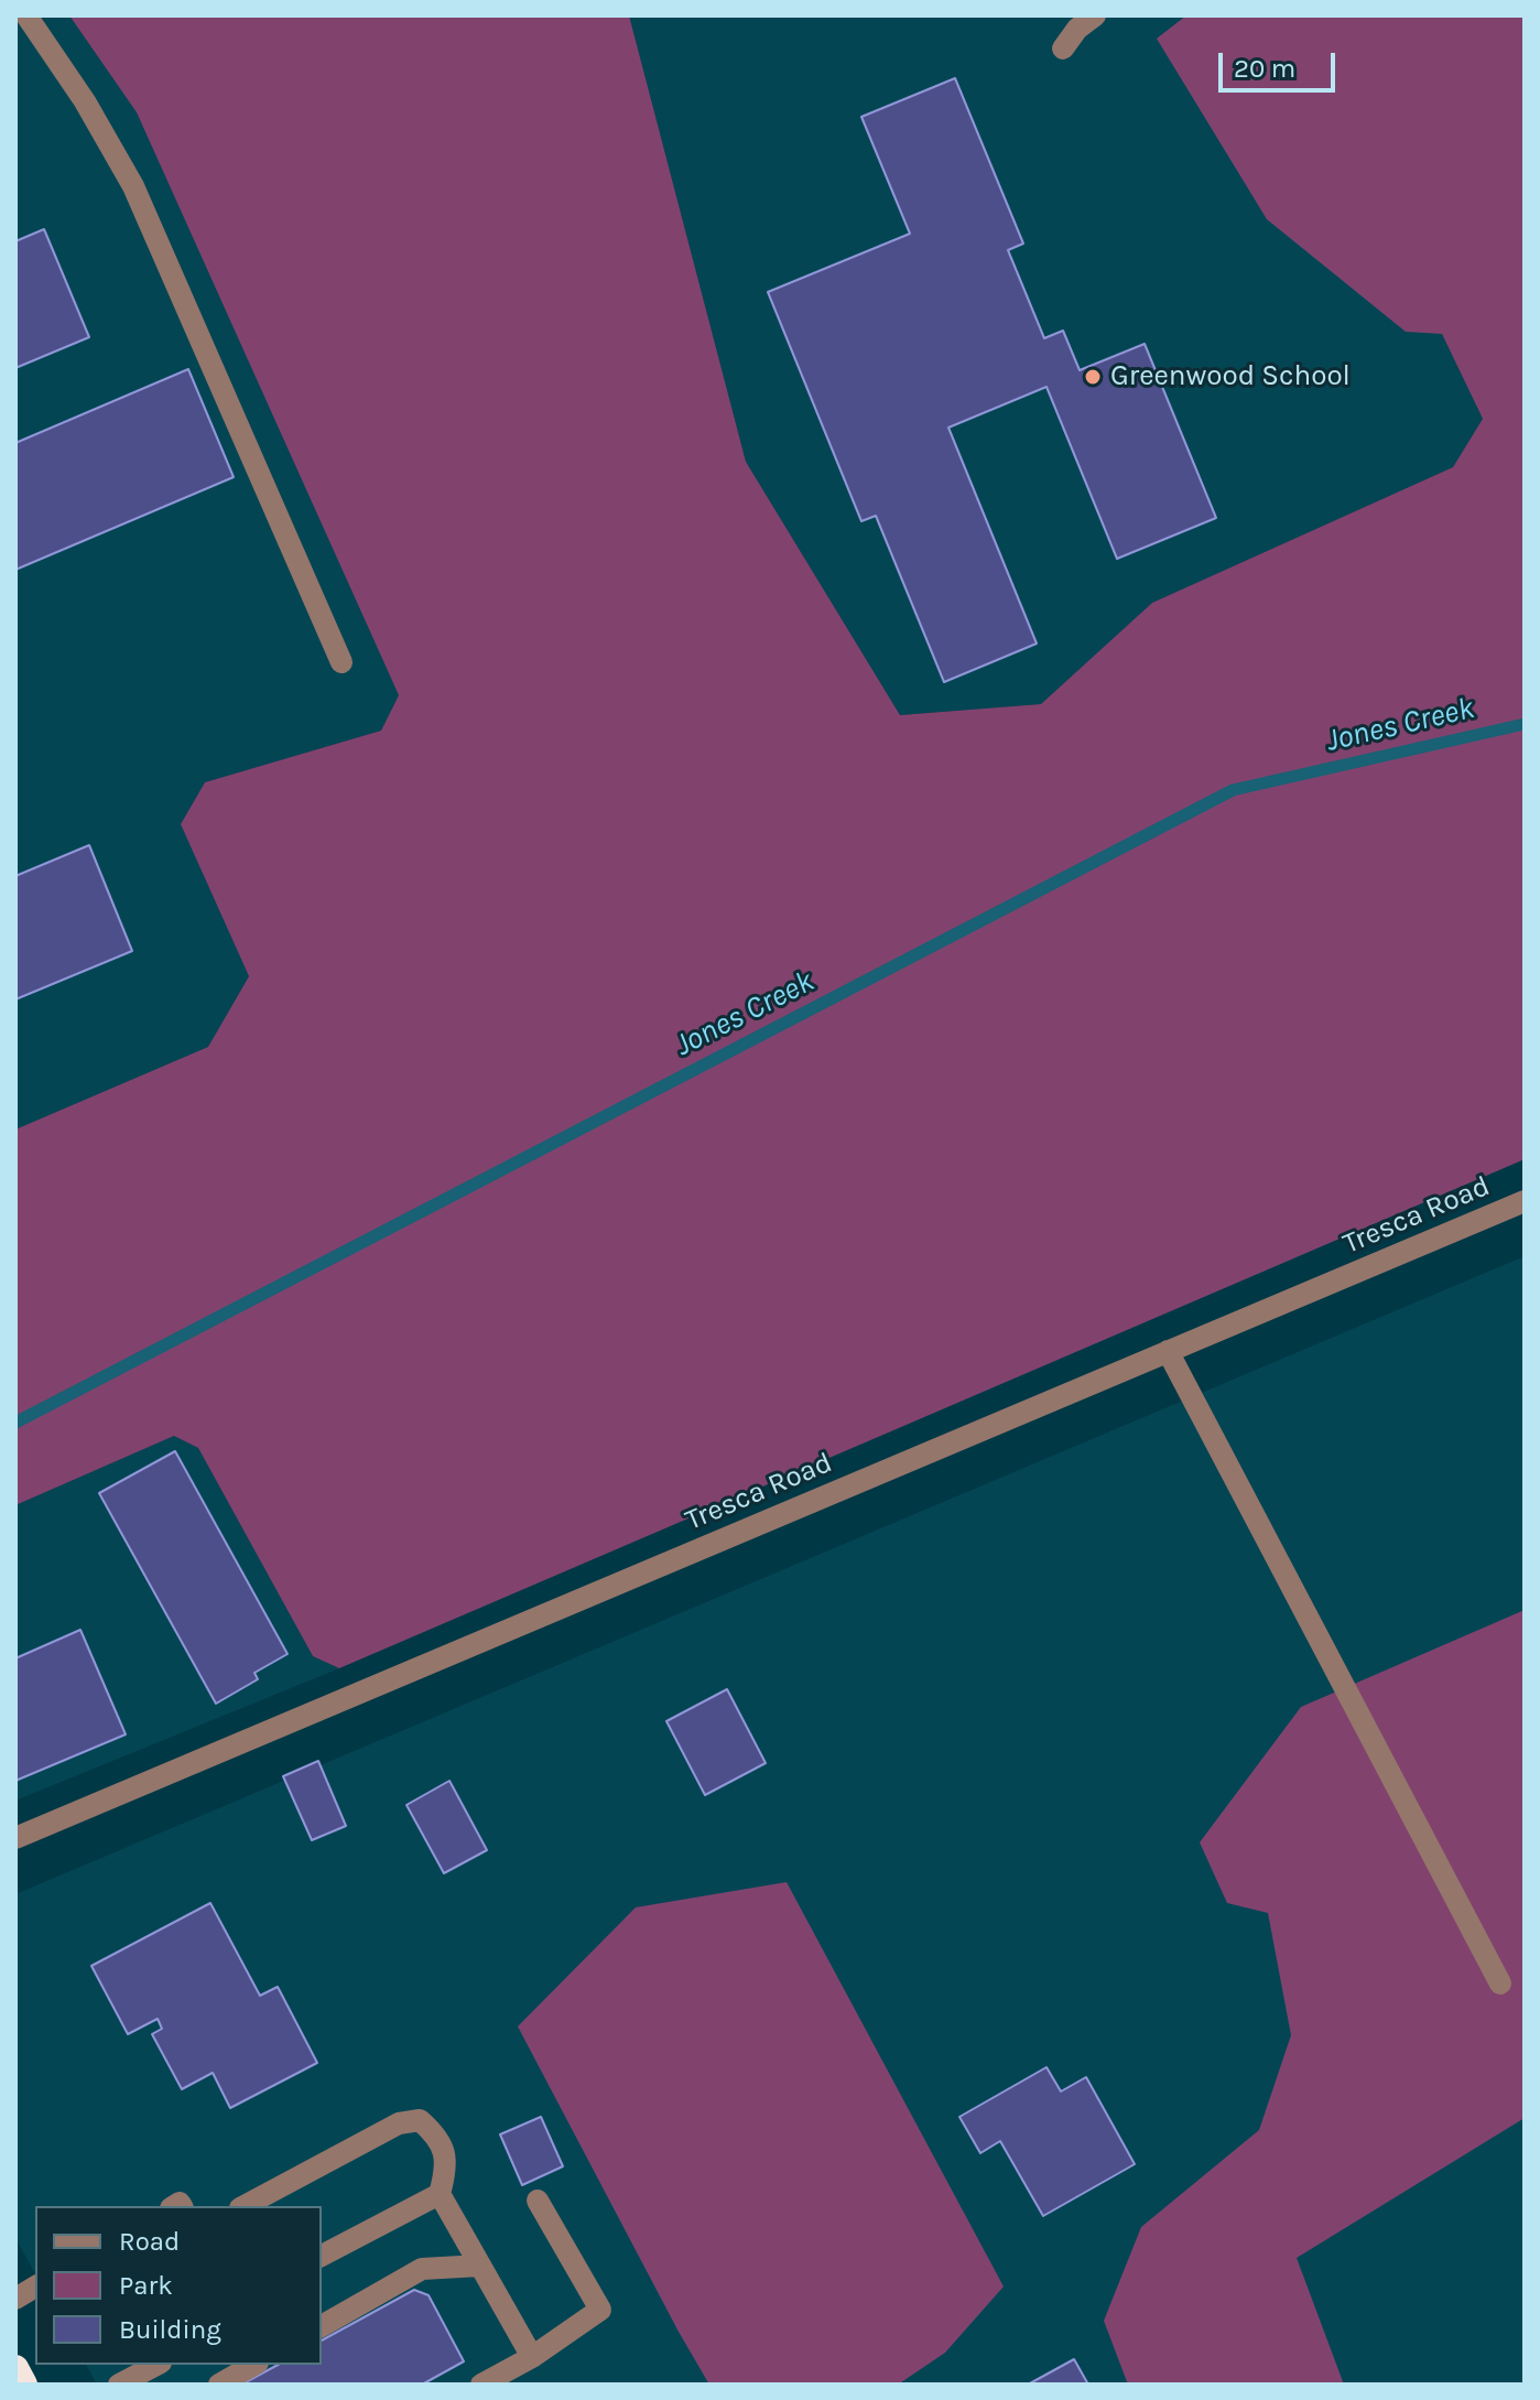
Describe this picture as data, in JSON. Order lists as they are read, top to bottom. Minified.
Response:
{"streets":{"street":["Tresca Road"]},"water":["Jones Creek"],"places":["Greenwood School"],"legend":["Road","Park","Building"],"scale_bar":"20 m"}
